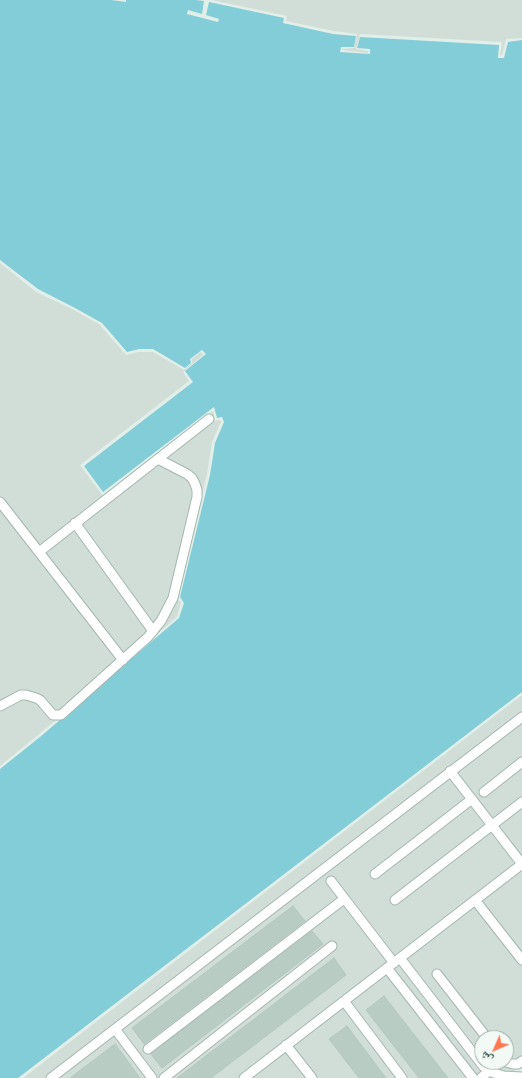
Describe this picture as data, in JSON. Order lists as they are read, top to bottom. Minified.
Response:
{"north":"bottom left"}
